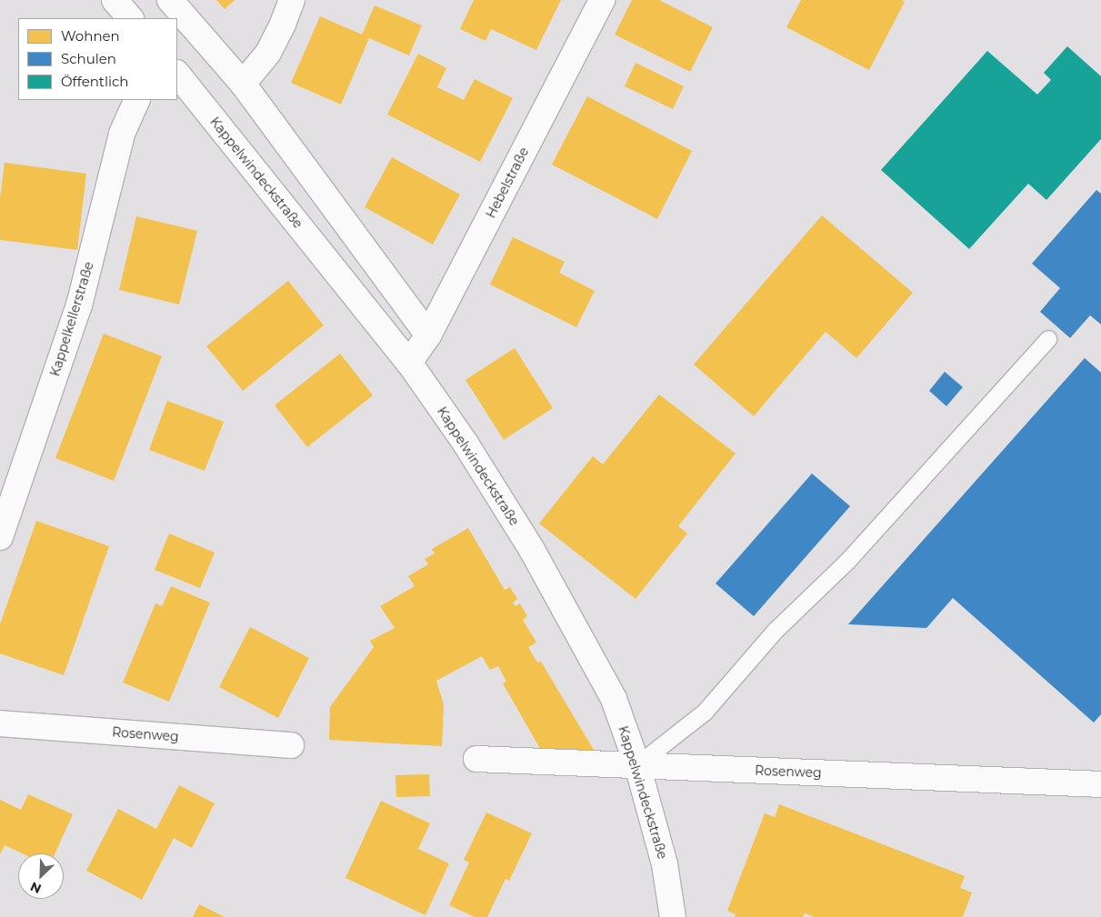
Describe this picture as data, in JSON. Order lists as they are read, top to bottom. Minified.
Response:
{"streets":{"street":["Kappelwindeckstraße","Hebelstraße","Kappelkellerstraße","Rosenweg"]},"crossings":[["Kappelwindeckstraße","Hebelstraße"],["Kappelwindeckstraße","Rosenweg"]],"legend":["Wohnen","Schulen","Öffentlich"],"north":"bottom left"}
